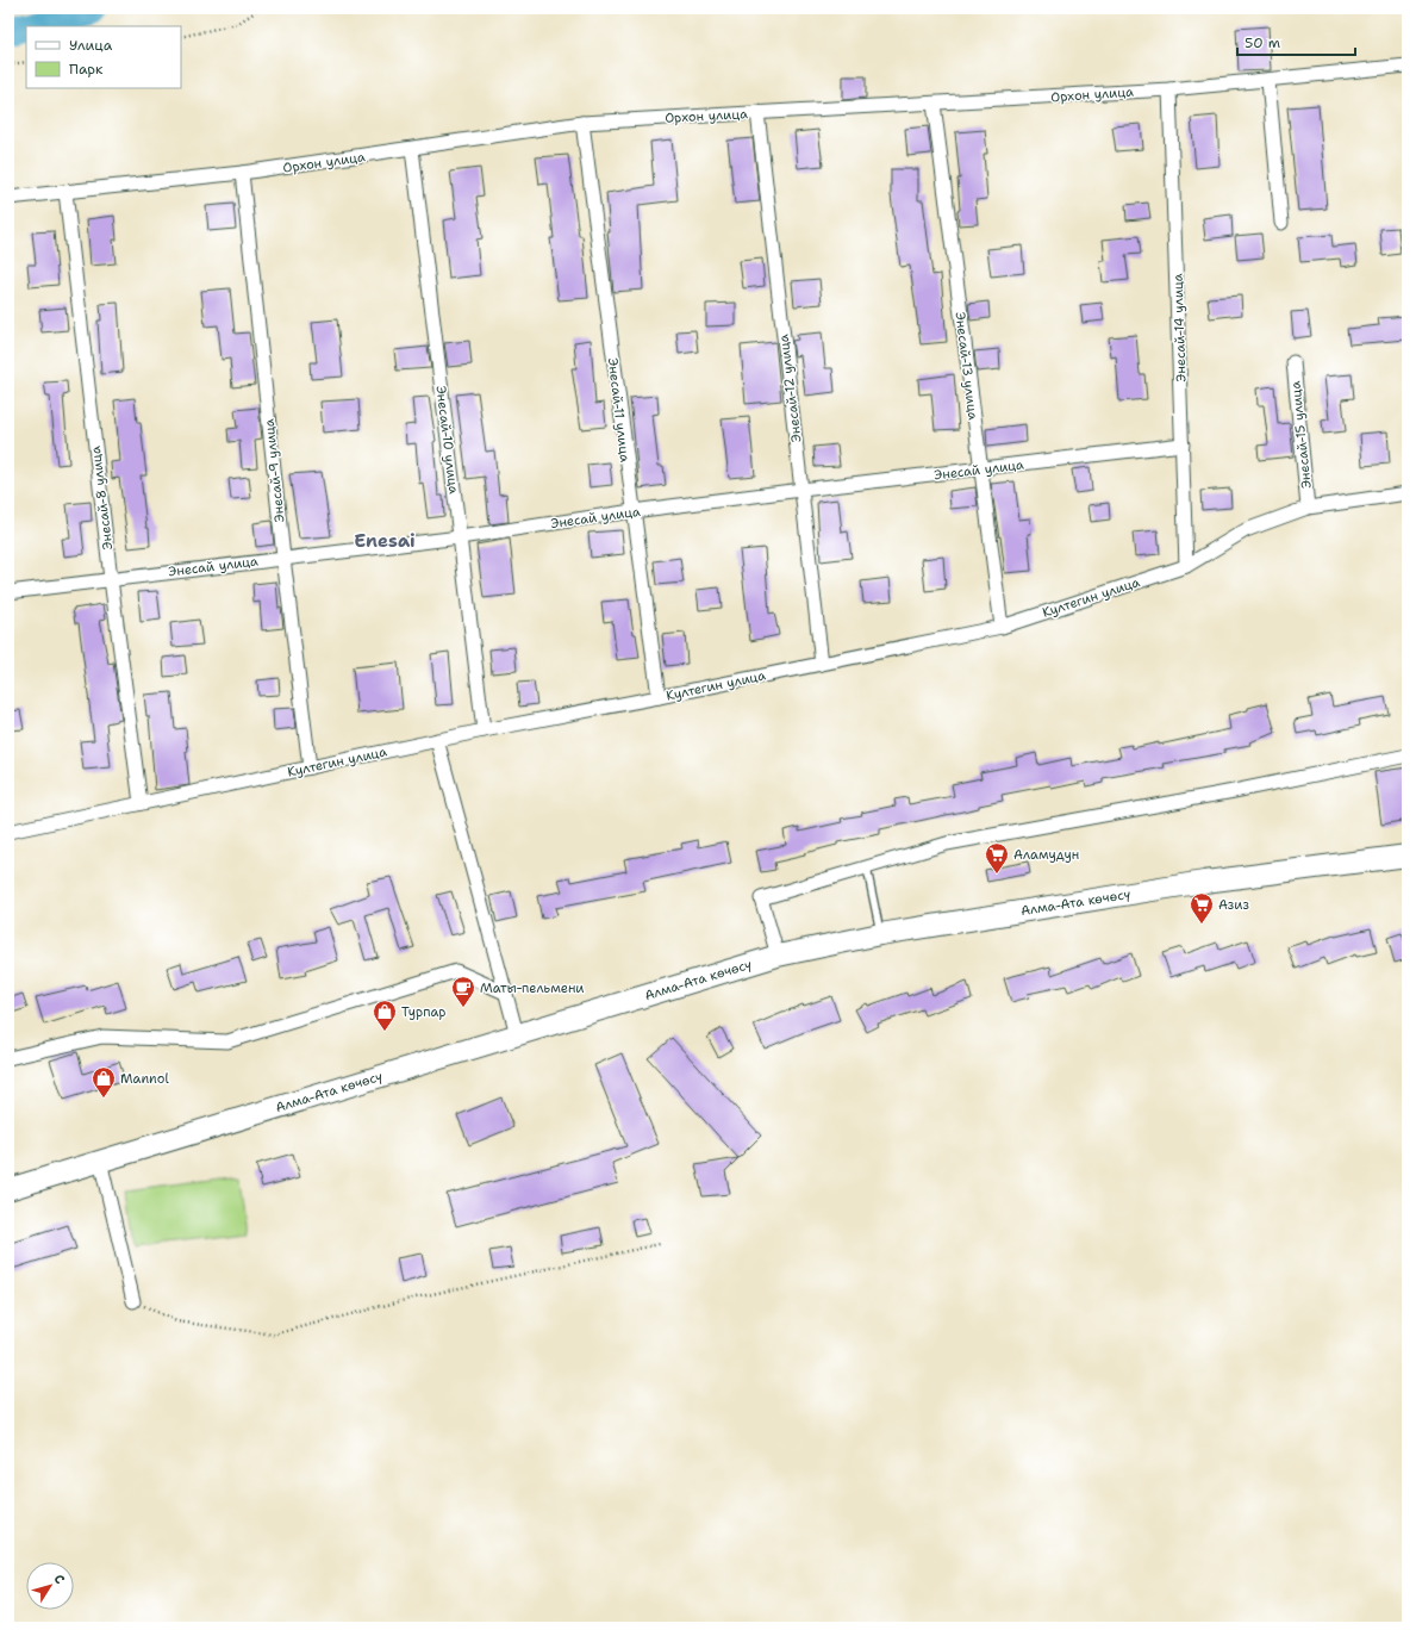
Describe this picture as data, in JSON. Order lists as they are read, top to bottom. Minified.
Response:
{"streets":{"main road":["Алма-Ата көчөсү"],"street":["Орхон улица","Энесай-14 улица","Энесай-13 улица","Энесай-12 улица","Энесай-11 улица","Энесай-15 улица","Энесай-10 улица","Энесай улица","Энесай-9 улица","Энесай-8 улица","Култегин улица"]},"crossings":[["Орхон улица","Энесай-14 улица"],["Орхон улица","Энесай-13 улица"],["Орхон улица","Энесай-12 улица"],["Орхон улица","Энесай-11 улица"],["Орхон улица","Энесай-10 улица"],["Орхон улица","Энесай-9 улица"],["Орхон улица","Энесай-8 улица"],["Энесай-14 улица","Энесай улица"],["Энесай-14 улица","Култегин улица"],["Энесай-13 улица","Энесай улица"],["Энесай-13 улица","Култегин улица"],["Энесай-12 улица","Энесай улица"],["Энесай-12 улица","Култегин улица"],["Энесай-11 улица","Энесай улица"],["Энесай-11 улица","Култегин улица"],["Энесай-15 улица","Култегин улица"],["Энесай-10 улица","Энесай улица"],["Энесай-10 улица","Култегин улица"],["Энесай улица","Энесай-9 улица"],["Энесай улица","Энесай-8 улица"],["Энесай-9 улица","Култегин улица"],["Энесай-8 улица","Култегин улица"]],"districts":["Enesai"],"places":{"supermarket":["Аламудун","Азиз"],"cafe":["Маты-пельмени"],"shop":["Турпар","Mannol"]},"legend":["Улица","Парк"],"scale_bar":"50 m","north":"top right"}
